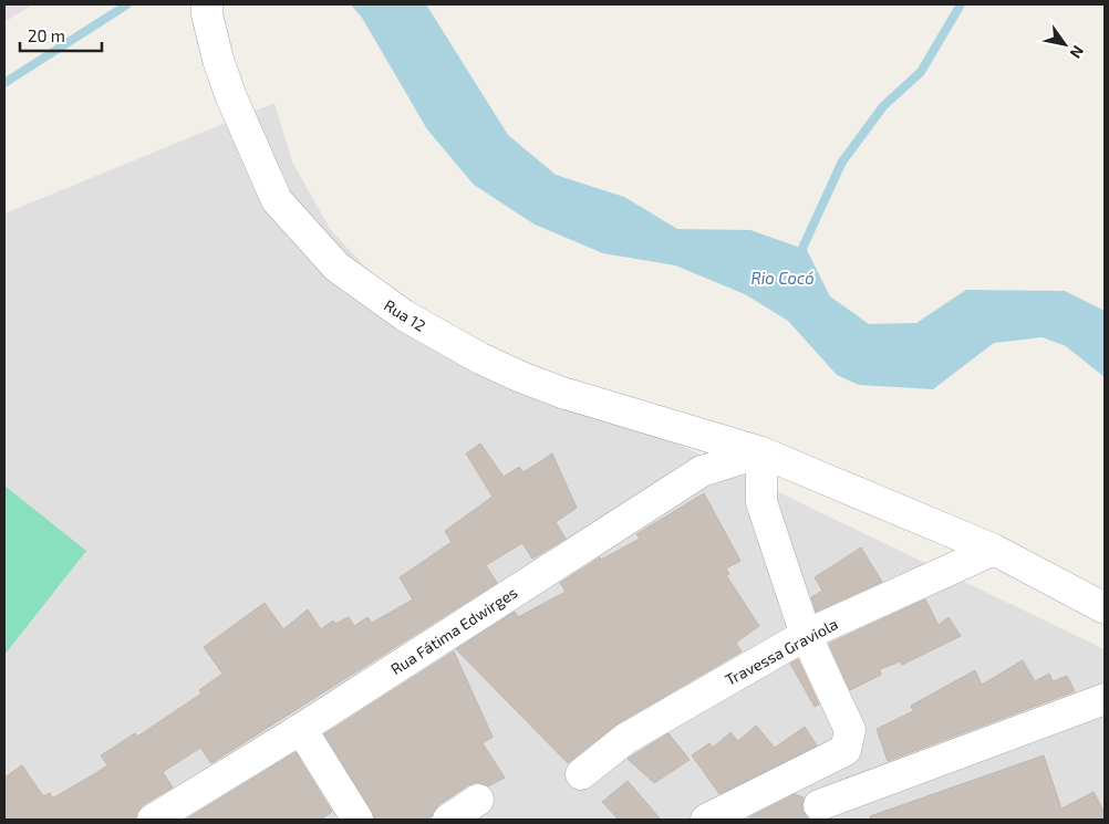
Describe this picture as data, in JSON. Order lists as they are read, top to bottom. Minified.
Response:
{"streets":{"street":["Rua 12","Rua Fátima Edwirges","Travessa Graviola"]},"crossings":[["Rua 12","Rua Fátima Edwirges"],["Rua 12","Travessa Graviola"]],"water":["Rio Cocó"],"scale_bar":"20 m","north":"bottom right"}
